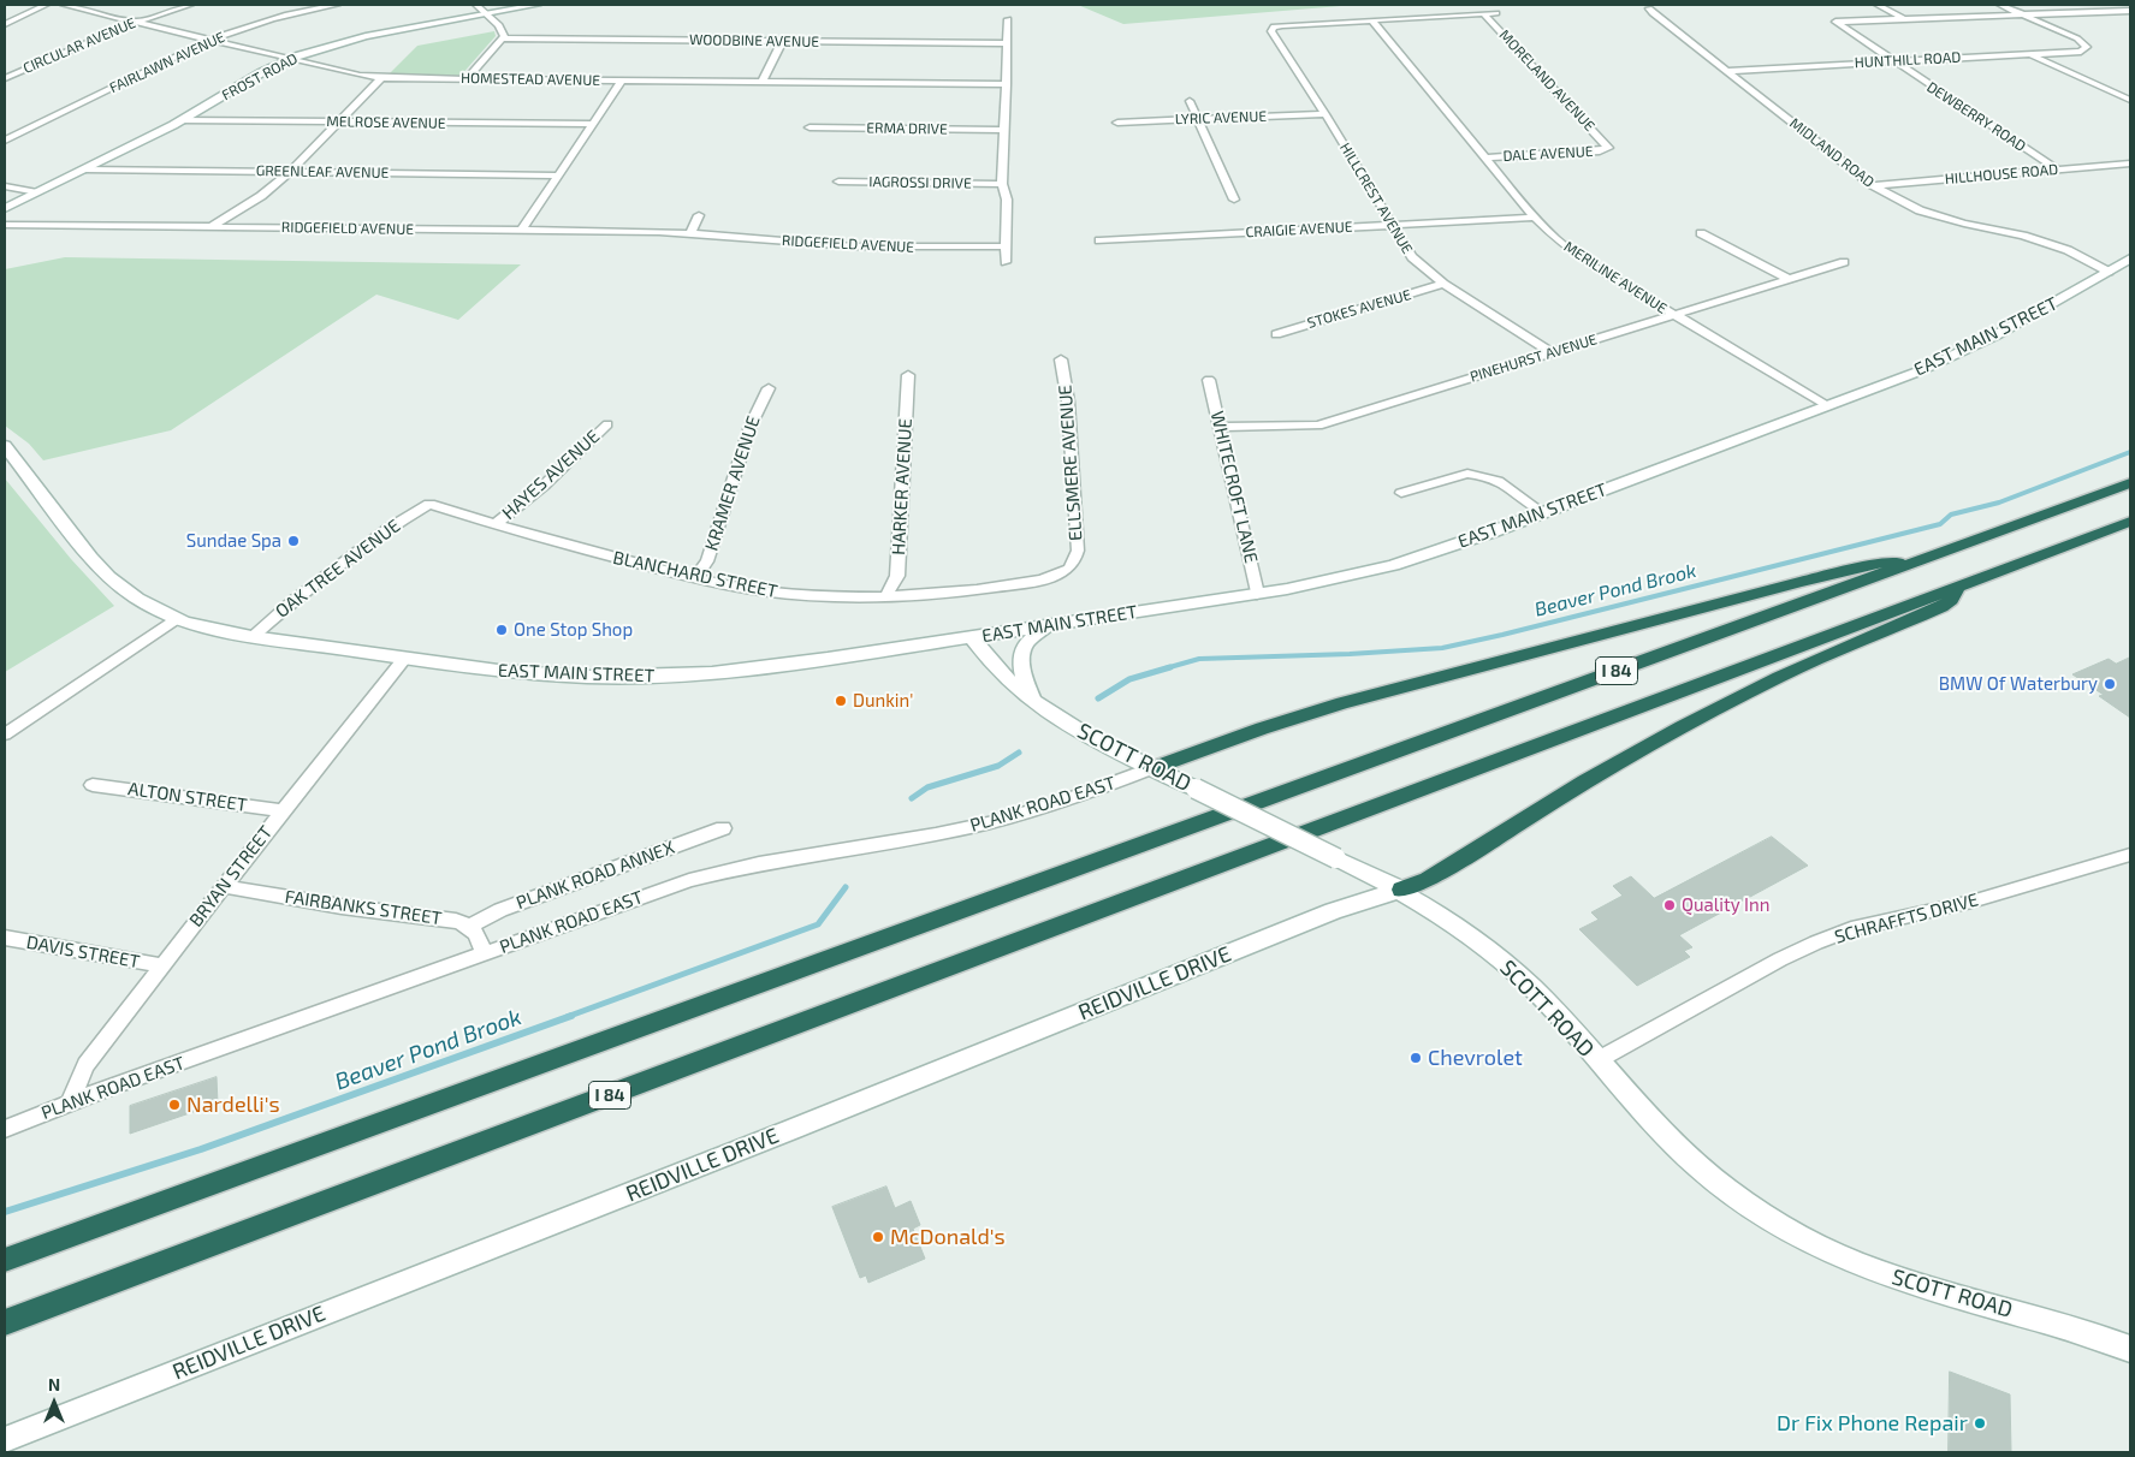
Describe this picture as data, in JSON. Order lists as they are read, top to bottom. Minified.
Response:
{"streets":{"highway":["I 84"],"main road":["FROST ROAD","EAST MAIN STREET","SCOTT ROAD","REIDVILLE DRIVE"],"street":["WOODBINE AVENUE","CIRCULAR AVENUE","HUNTHILL ROAD","FAIRLAWN AVENUE","HOMESTEAD AVENUE","MORELAND AVENUE","DEWBERRY ROAD","LYRIC AVENUE","MELROSE AVENUE","ERMA DRIVE","MIDLAND ROAD","DALE AVENUE","GREENLEAF AVENUE","HILLHOUSE ROAD","IAGROSSI DRIVE","HILLCREST AVENUE","RIDGEFIELD AVENUE","CRAIGIE AVENUE","MERILINE AVENUE","STOKES AVENUE","PINEHURST AVENUE","ELLSMERE AVENUE","HAYES AVENUE","KRAMER AVENUE","HARKER AVENUE","WHITECROFT LANE","OAK TREE AVENUE","BLANCHARD STREET","ALTON STREET","PLANK ROAD EAST","PLANK ROAD ANNEX","BRYAN STREET","FAIRBANKS STREET","SCHRAFFTS DRIVE","DAVIS STREET"]},"crossings":[["CIRCULAR AVENUE","HOMESTEAD AVENUE"],["HUNTHILL ROAD","DEWBERRY ROAD"],["HUNTHILL ROAD","MIDLAND ROAD"],["FAIRLAWN AVENUE","HOMESTEAD AVENUE"],["FROST ROAD","HOMESTEAD AVENUE"],["FROST ROAD","MELROSE AVENUE"],["FROST ROAD","GREENLEAF AVENUE"],["MORELAND AVENUE","DALE AVENUE"],["DEWBERRY ROAD","HILLHOUSE ROAD"],["LYRIC AVENUE","HILLCREST AVENUE"],["MIDLAND ROAD","HILLHOUSE ROAD"],["MIDLAND ROAD","EAST MAIN STREET"],["DALE AVENUE","MERILINE AVENUE"],["HILLCREST AVENUE","CRAIGIE AVENUE"],["HILLCREST AVENUE","MERILINE AVENUE"],["HILLCREST AVENUE","STOKES AVENUE"],["HILLCREST AVENUE","PINEHURST AVENUE"],["CRAIGIE AVENUE","MERILINE AVENUE"],["MERILINE AVENUE","EAST MAIN STREET"],["MERILINE AVENUE","PINEHURST AVENUE"],["EAST MAIN STREET","WHITECROFT LANE"],["EAST MAIN STREET","OAK TREE AVENUE"],["EAST MAIN STREET","SCOTT ROAD"],["EAST MAIN STREET","BRYAN STREET"],["PINEHURST AVENUE","WHITECROFT LANE"],["ELLSMERE AVENUE","BLANCHARD STREET"],["HAYES AVENUE","BLANCHARD STREET"],["KRAMER AVENUE","BLANCHARD STREET"],["HARKER AVENUE","BLANCHARD STREET"],["OAK TREE AVENUE","BLANCHARD STREET"],["SCOTT ROAD","PLANK ROAD EAST"],["SCOTT ROAD","SCHRAFFTS DRIVE"],["SCOTT ROAD","REIDVILLE DRIVE"],["ALTON STREET","BRYAN STREET"],["PLANK ROAD EAST","BRYAN STREET"],["PLANK ROAD ANNEX","FAIRBANKS STREET"],["BRYAN STREET","FAIRBANKS STREET"],["BRYAN STREET","DAVIS STREET"]],"water":["Beaver Pond Brook"],"places":["Sundae Spa","One Stop Shop","BMW Of Waterbury","Dunkin'","Quality Inn","Chevrolet","Nardelli's","McDonald's","Dr Fix Phone Repair"],"north":"top"}
